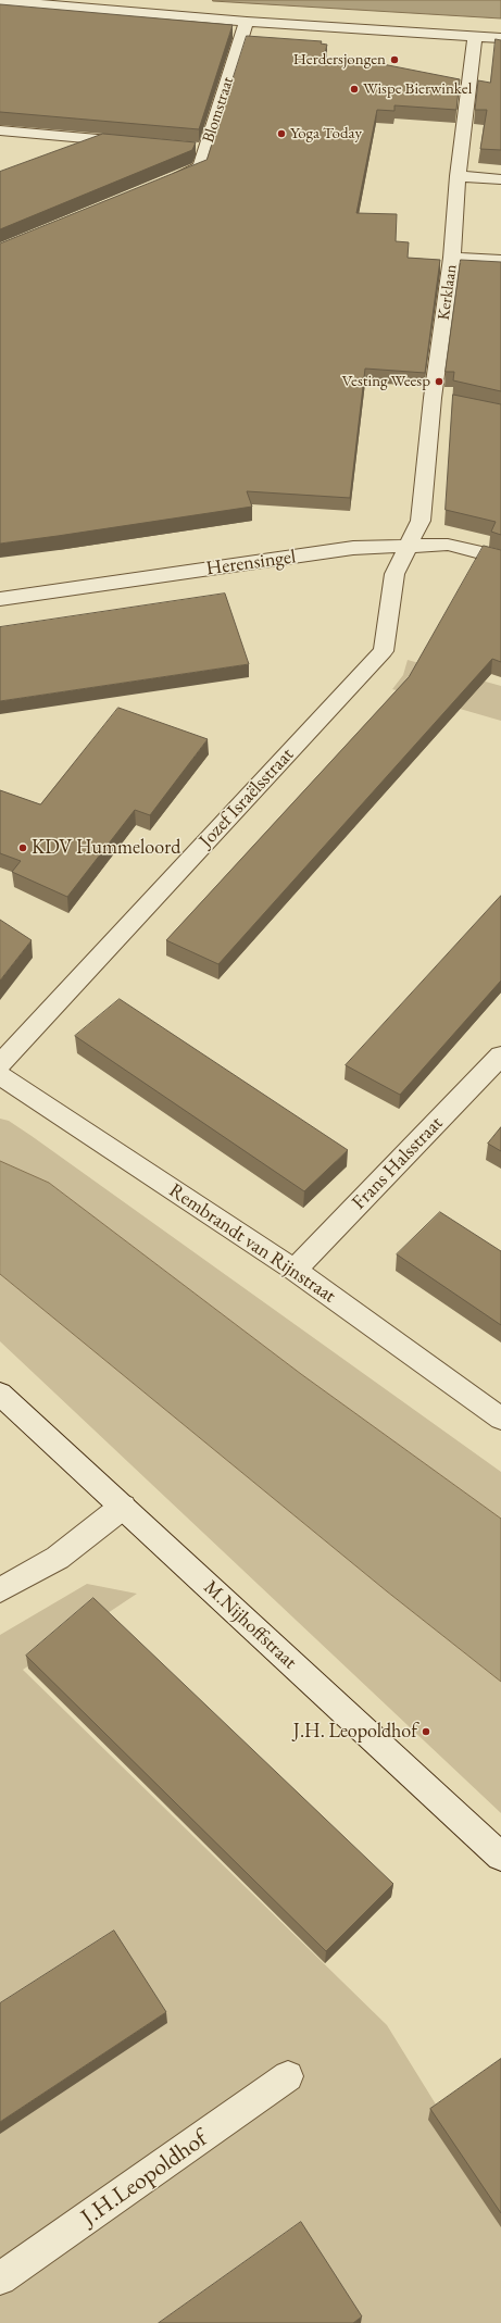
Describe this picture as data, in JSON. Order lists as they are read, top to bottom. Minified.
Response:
{"streets":{"street":["Blomstraat","Kerklaan","Herensingel","Jozef Israëlsstraat","Frans Halsstraat","Rembrandt van Rijnstraat","M.Nijhoffstraat","J.H.Leopoldhof"]},"crossings":[["Kerklaan","Herensingel"],["Kerklaan","Jozef Israëlsstraat"],["Herensingel","Jozef Israëlsstraat"],["Frans Halsstraat","Rembrandt van Rijnstraat"]],"places":["Herdersjongen","Wispe Bierwinkel","Yoga Today","Vesting Weesp","KDV Hummeloord","J.H. Leopoldhof"]}
